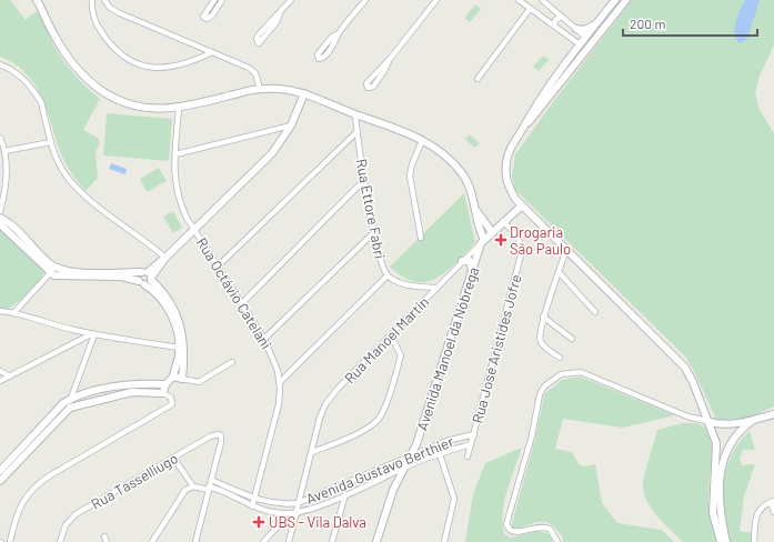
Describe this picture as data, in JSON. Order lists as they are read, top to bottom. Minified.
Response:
{"streets":{"main road":["Rua Manoel Martin","Avenida Manoel da Nóbrega"],"street":["Rua Ettore Fabri","Rua Octávio Catelani","Rua José Aristides Jofre","Avenida Gustavo Berthier","Rua Tasselliugo"]},"crossings":[["Rua Ettore Fabri","Rua Manoel Martin"],["Rua Octávio Catelani","Avenida Gustavo Berthier"],["Rua Manoel Martin","Avenida Manoel da Nóbrega"],["Rua Manoel Martin","Rua José Aristides Jofre"],["Rua Manoel Martin","Avenida Gustavo Berthier"],["Avenida Manoel da Nóbrega","Avenida Gustavo Berthier"],["Rua José Aristides Jofre","Avenida Gustavo Berthier"],["Avenida Gustavo Berthier","Rua Tasselliugo"]],"places":{"health":["Drogaria São Paulo","UBS - Vila Dalva"]},"scale_bar":"200 m"}
